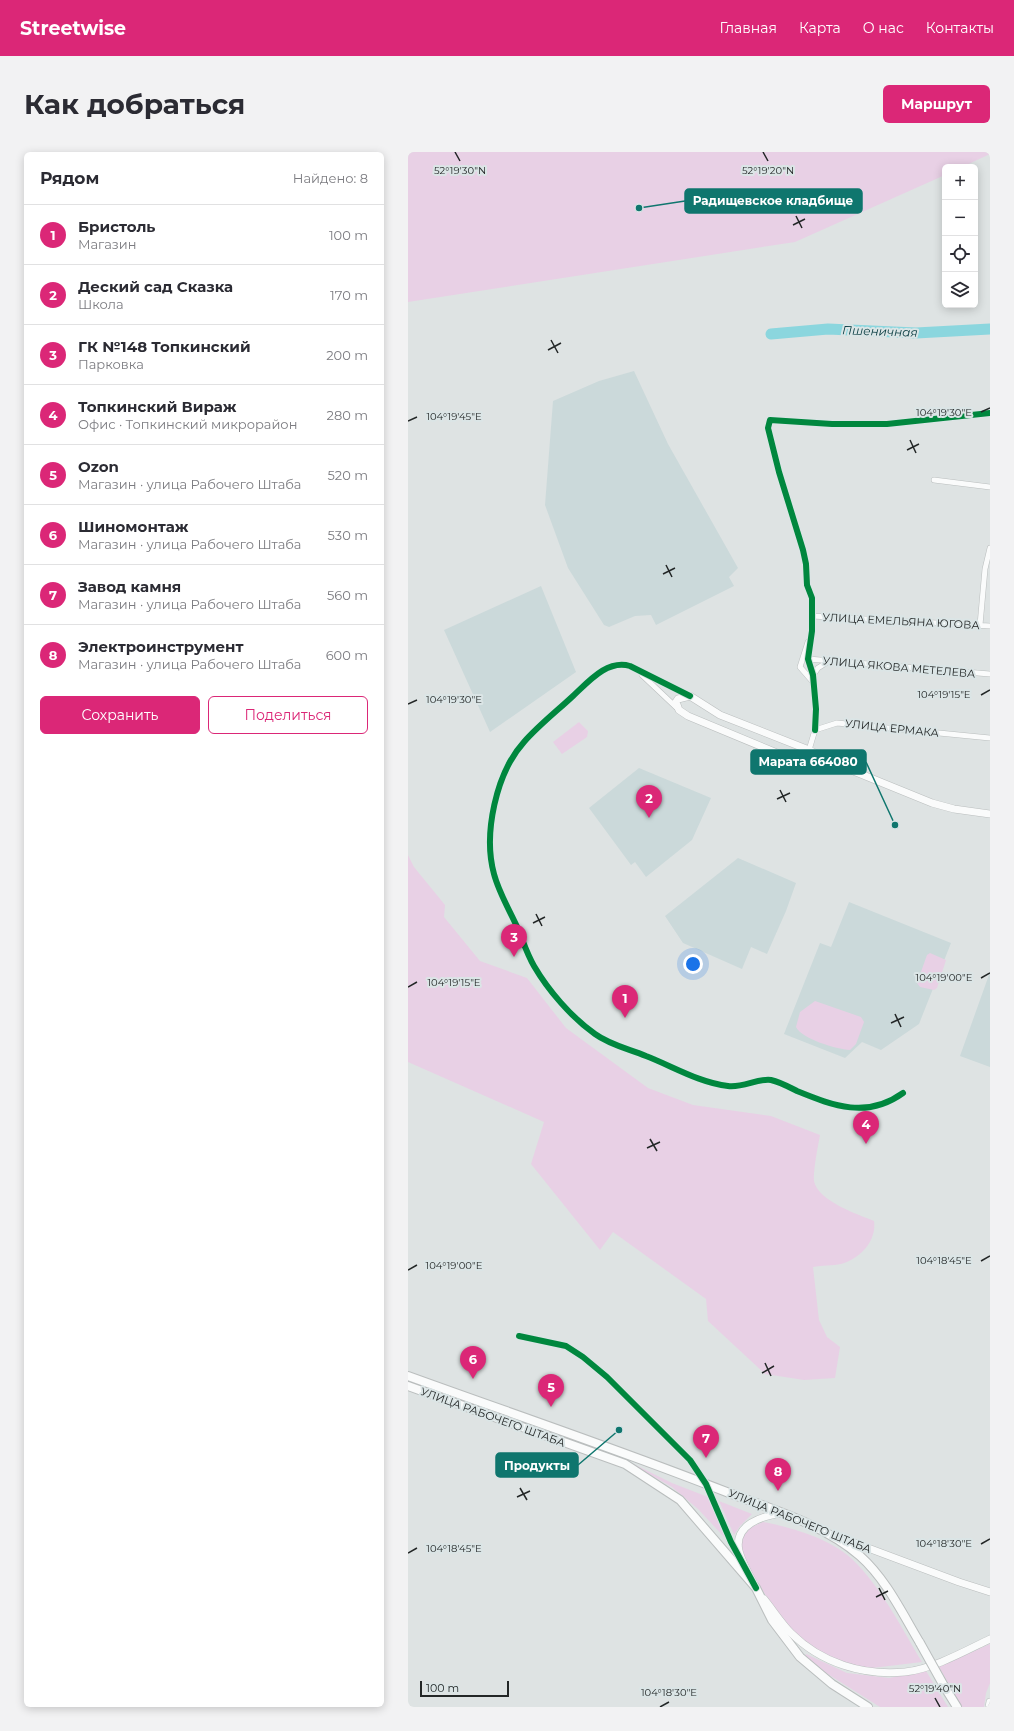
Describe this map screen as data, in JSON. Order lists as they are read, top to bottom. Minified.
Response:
{"streets":{"main road":["УЛИЦА РАБОЧЕГО ШТАБА"],"street":["УЛИЦА ЕМЕЛЬЯНА ЮГОВА","УЛИЦА ЯКОВА МЕТЕЛЕВА","УЛИЦА ЕРМАКА"]},"water":["Пшеничная"],"places":["Радищевское кладбище","Марата 664080","Продукты"],"scale_bar":"100 m","page":{"header":"Streetwise","nav":["Главная","Карта","О нас","Контакты"],"buttons":["Маршрут",["Сохранить","Поделиться"]],"title":"Как добраться","heading":["Рядом","Найдено: 8"],"map_buttons":["+","−"],"list":[{"mark":"1","name":"Бристоль","note":"Магазин","value":"100 m"},{"mark":"2","name":"Деский сад Сказка","note":"Школа","value":"170 m"},{"mark":"3","name":"ГК №148 Топкинский","note":"Парковка","value":"200 m"},{"mark":"4","name":"Топкинский Вираж","note":"Офис · Топкинский микрорайон","value":"280 m"},{"mark":"5","name":"Ozon","note":"Магазин · улица Рабочего Штаба","value":"520 m"},{"mark":"6","name":"Шиномонтаж","note":"Магазин · улица Рабочего Штаба","value":"530 m"},{"mark":"7","name":"Завод камня","note":"Магазин · улица Рабочего Штаба","value":"560 m"},{"mark":"8","name":"Электроинструмент","note":"Магазин · улица Рабочего Штаба","value":"600 m"}],"pins":["2","3","1","4","6","5","7","8"],"scale":"100 m"},"coordinates":["52°19'30\"N","52°19'20\"N","104°19'30\"E","104°19'45\"E","104°19'15\"E","104°19'00\"E","104°18'45\"E","104°18'30\"E","52°19'40\"N"]}
